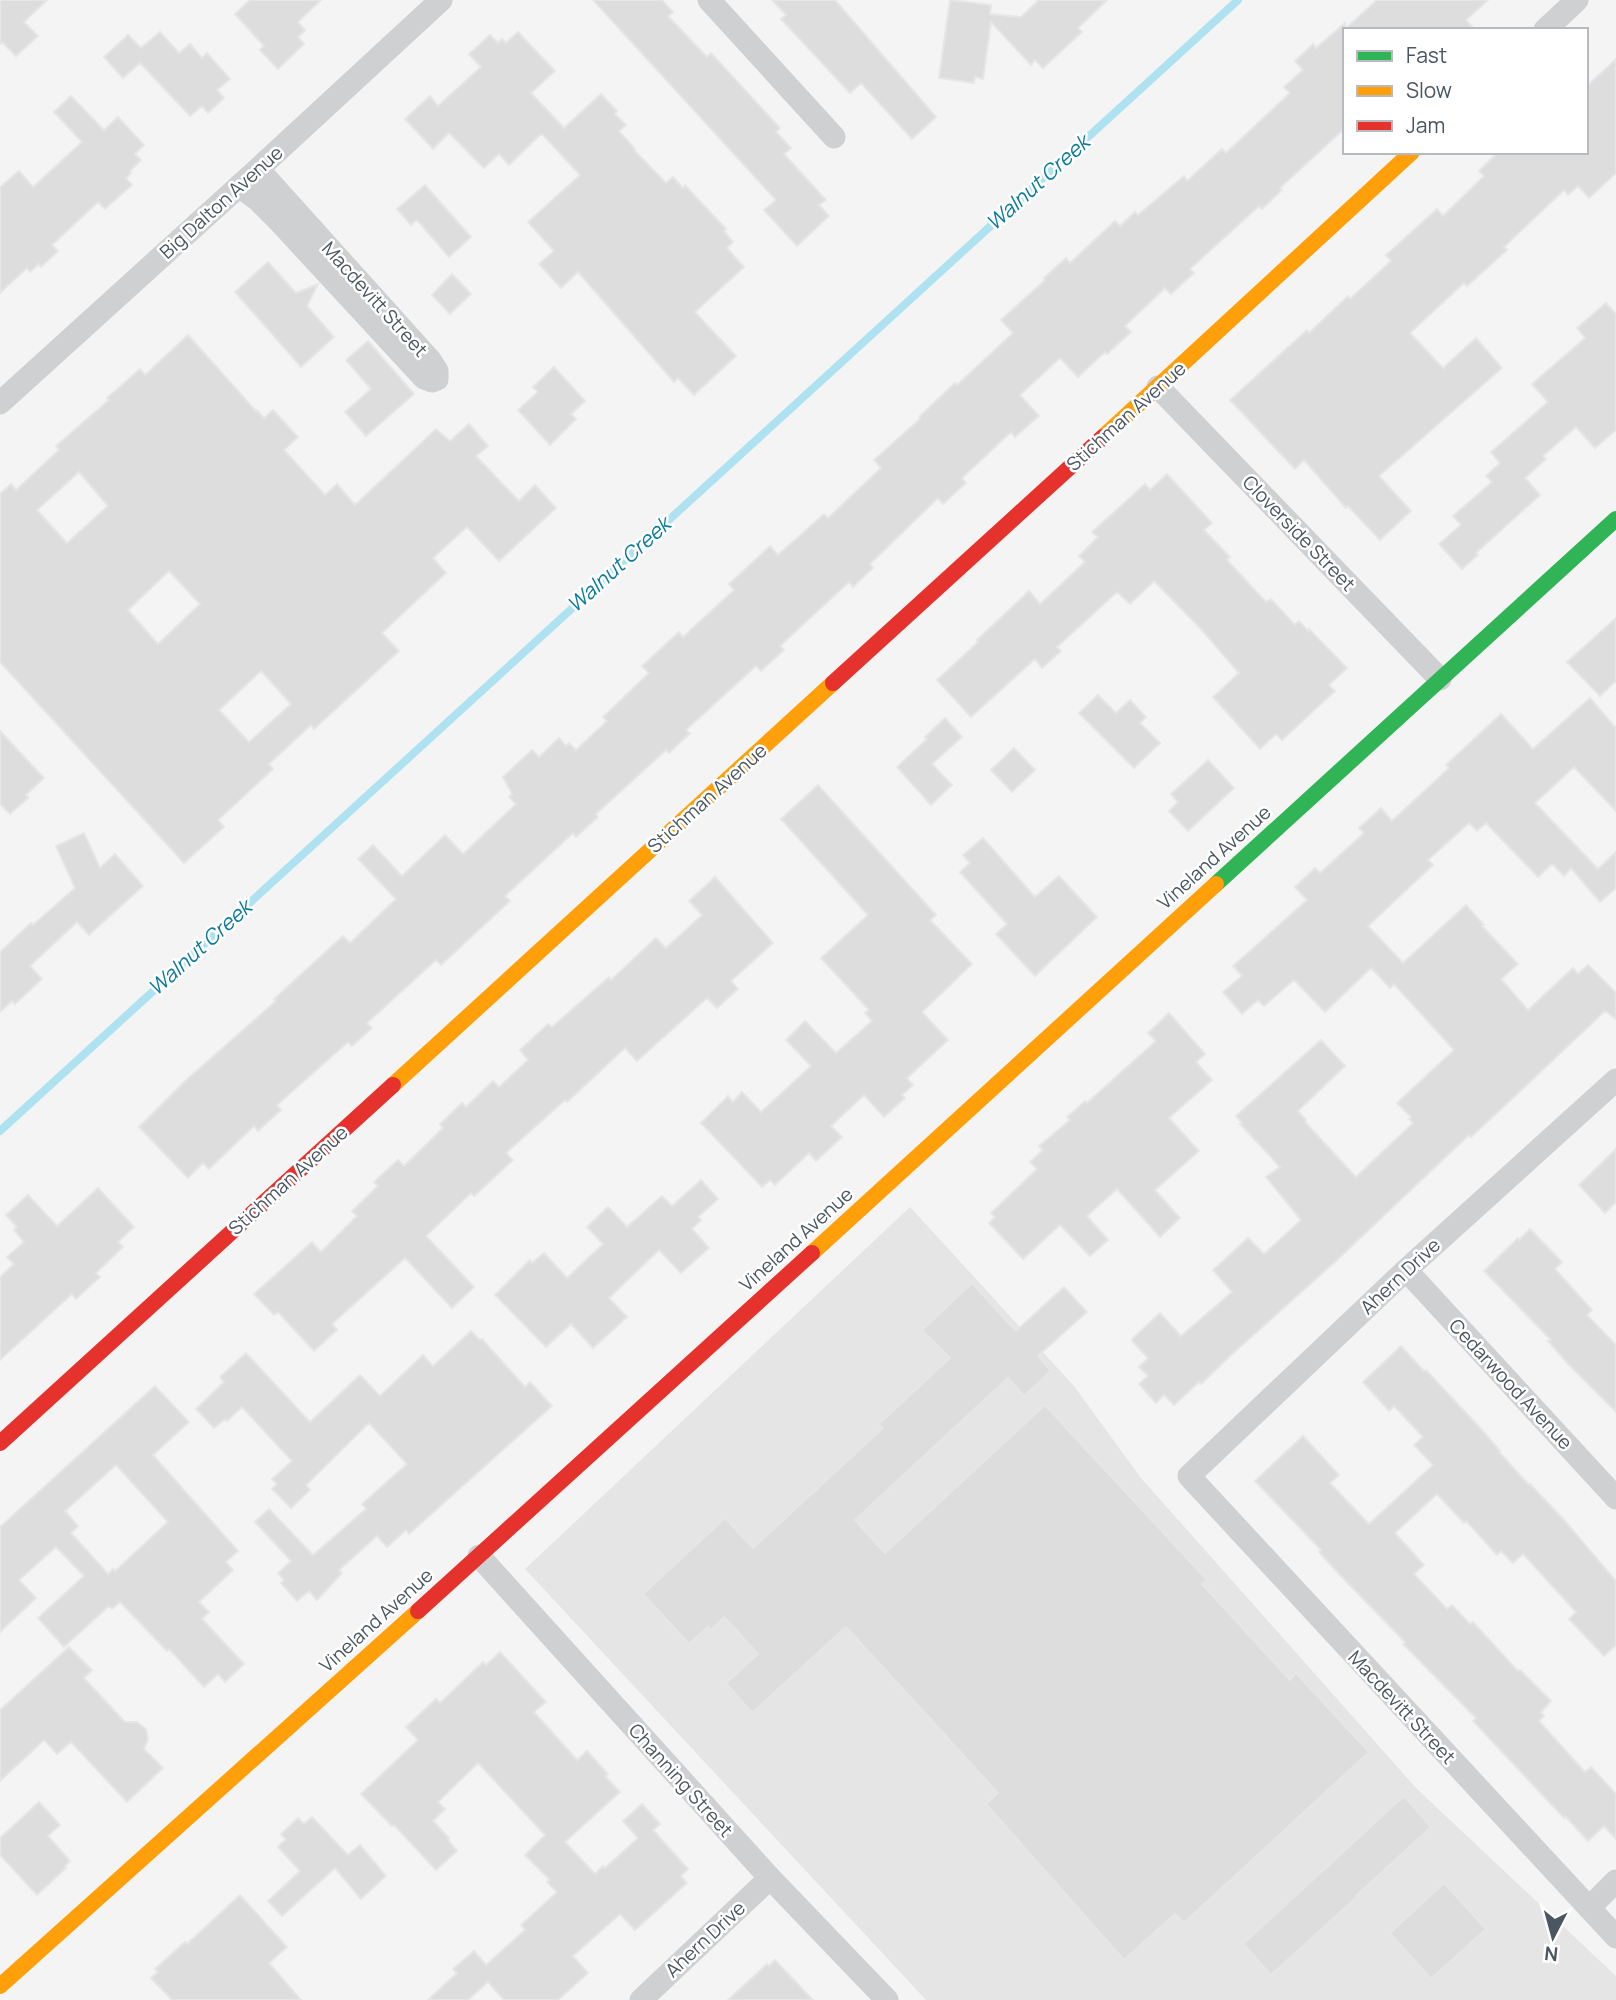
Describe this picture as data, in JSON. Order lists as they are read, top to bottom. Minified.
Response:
{"streets":{"street":["Big Dalton Avenue","Macdevitt Street","Stichman Avenue","Cloverside Street","Vineland Avenue","Ahern Drive","Cedarwood Avenue","Channing Street"]},"crossings":[["Big Dalton Avenue","Macdevitt Street"],["Macdevitt Street","Ahern Drive"],["Stichman Avenue","Cloverside Street"],["Cloverside Street","Vineland Avenue"],["Vineland Avenue","Channing Street"],["Ahern Drive","Cedarwood Avenue"],["Ahern Drive","Channing Street"]],"water":["Walnut Creek"],"legend":["Fast","Slow","Jam"],"north":"bottom"}
